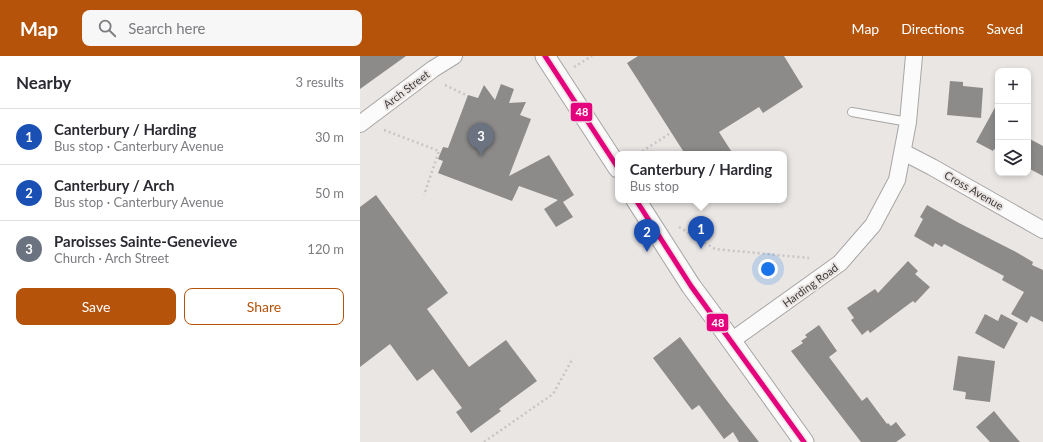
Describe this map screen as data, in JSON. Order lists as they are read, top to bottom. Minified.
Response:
{"streets":{"street":["Arch Street","Cross Avenue","Harding Road"]},"crossings":[["Cross Avenue","Harding Road"]],"lines":["transit line 48"],"page":{"header":"Map","search":"Search here","nav":["Map","Directions","Saved"],"heading":["Nearby","3 results"],"map_buttons":["+","−"],"list":[{"mark":"1","name":"Canterbury / Harding","note":"Bus stop · Canterbury Avenue","value":"30 m"},{"mark":"2","name":"Canterbury / Arch","note":"Bus stop · Canterbury Avenue","value":"50 m"},{"mark":"3","name":"Paroisses Sainte-Genevieve","note":"Church · Arch Street","value":"120 m"}],"pins":["3","1","2"],"popup":["Canterbury / Harding","Bus stop"],"buttons":["Save","Share"]}}
